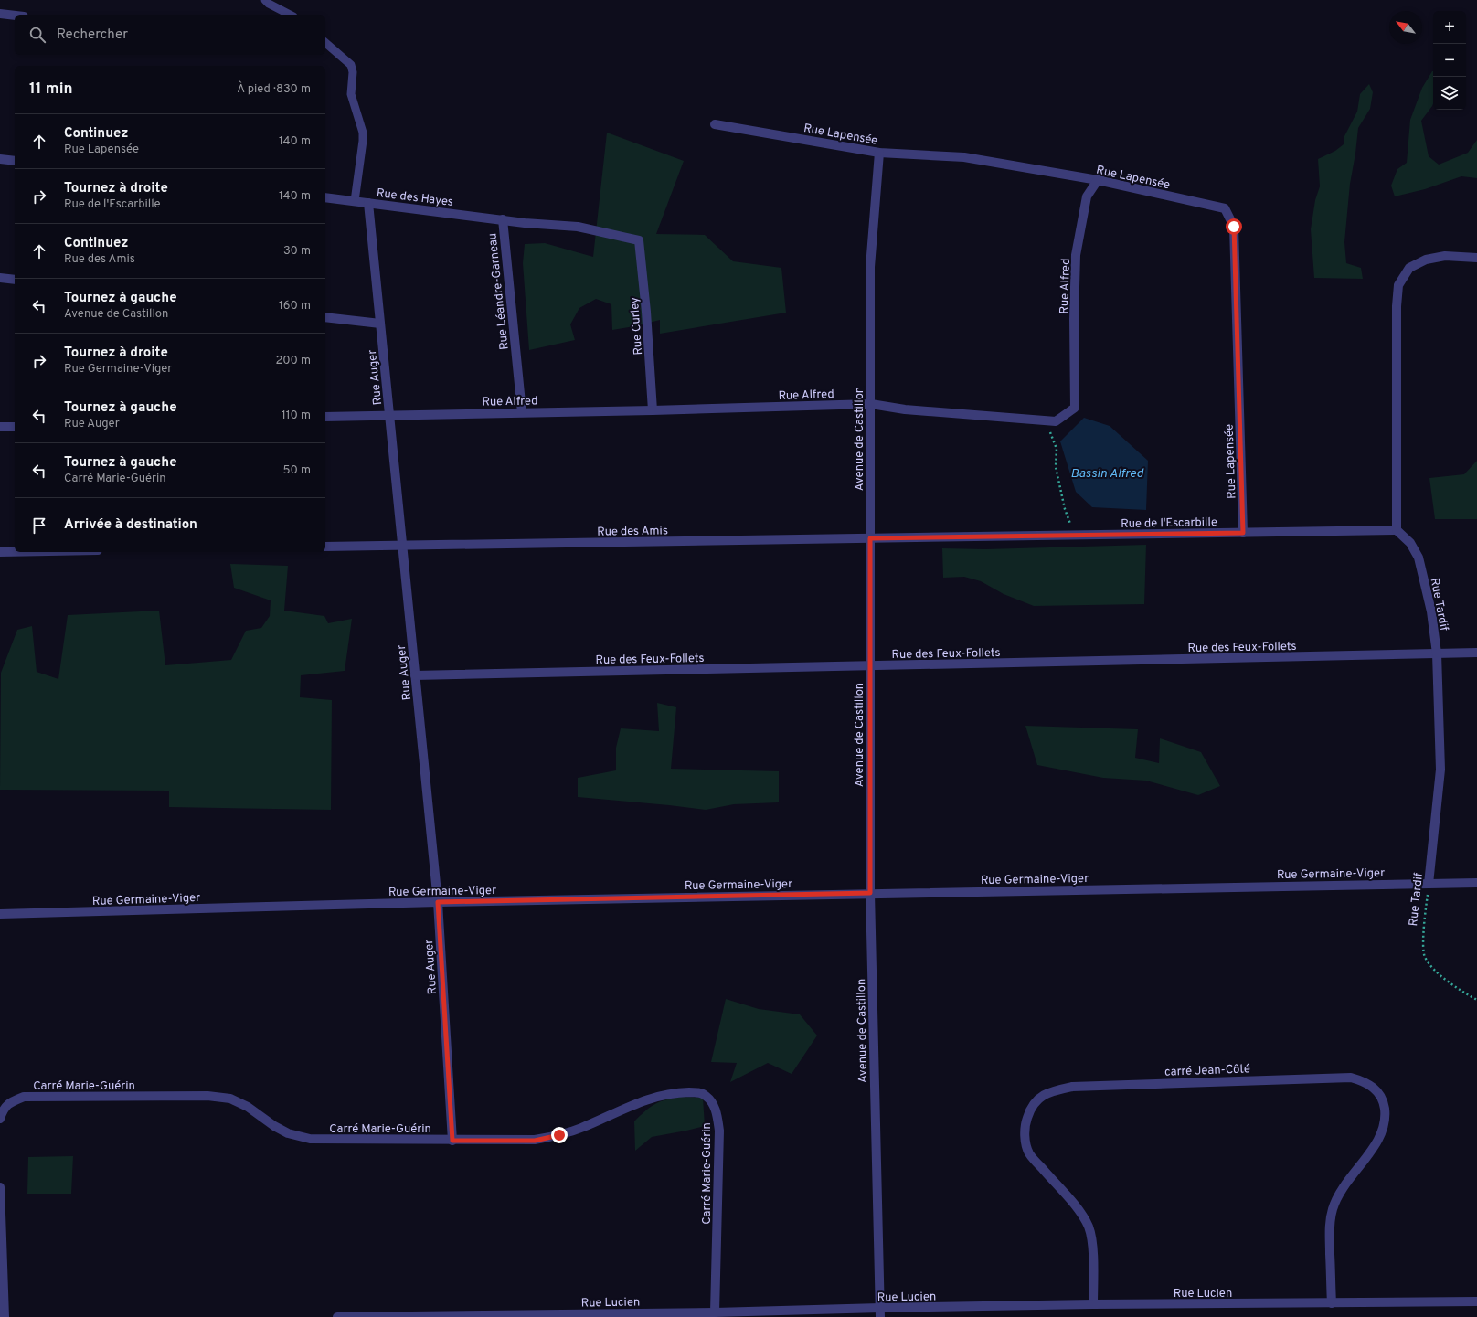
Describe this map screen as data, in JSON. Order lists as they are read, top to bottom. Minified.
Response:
{"streets":{"street":["Rue Lapensée","Rue des Hayes","Rue Alfred","Rue Léandre-Garneau","Rue Curley","Rue Auger","Avenue de Castillon","Rue de l'Escarbille","Rue des Amis","Rue Tardif","Rue des Feux-Follets","Rue Germaine-Viger","carré Jean-Côté","Carré Marie-Guérin","Rue Lucien"]},"crossings":[["Rue Lapensée","Rue Alfred"],["Rue Lapensée","Avenue de Castillon"],["Rue Lapensée","Rue de l'Escarbille"],["Rue des Hayes","Rue Léandre-Garneau"],["Rue des Hayes","Rue Auger"],["Rue Alfred","Rue Léandre-Garneau"],["Rue Alfred","Rue Curley"],["Rue Alfred","Rue Auger"],["Rue Alfred","Avenue de Castillon"],["Rue Léandre-Garneau","Rue Curley"],["Rue Auger","Rue des Amis"],["Rue Auger","Rue des Feux-Follets"],["Rue Auger","Rue Germaine-Viger"],["Rue Auger","Carré Marie-Guérin"],["Avenue de Castillon","Rue des Amis"],["Avenue de Castillon","Rue des Feux-Follets"],["Avenue de Castillon","Rue Germaine-Viger"],["Avenue de Castillon","Rue Lucien"],["Rue de l'Escarbille","Rue des Amis"],["Rue de l'Escarbille","Rue Tardif"],["Rue Tardif","Rue des Feux-Follets"],["Rue Tardif","Rue Germaine-Viger"],["carré Jean-Côté","Rue Lucien"],["Carré Marie-Guérin","Rue Lucien"]],"water":["Bassin Alfred"],"north":"top left","page":{"map_buttons":["+","−"],"search":"Rechercher","heading":["11 min","À pied · 830 m"],"list":[["Continuez","Rue Lapensée","140 m"],["Tournez à droite","Rue de l'Escarbille","140 m"],["Continuez","Rue des Amis","30 m"],["Tournez à gauche","Avenue de Castillon","160 m"],["Tournez à droite","Rue Germaine-Viger","200 m"],["Tournez à gauche","Rue Auger","110 m"],["Tournez à gauche","Carré Marie-Guérin","50 m"],"Arrivée à destination"]}}
